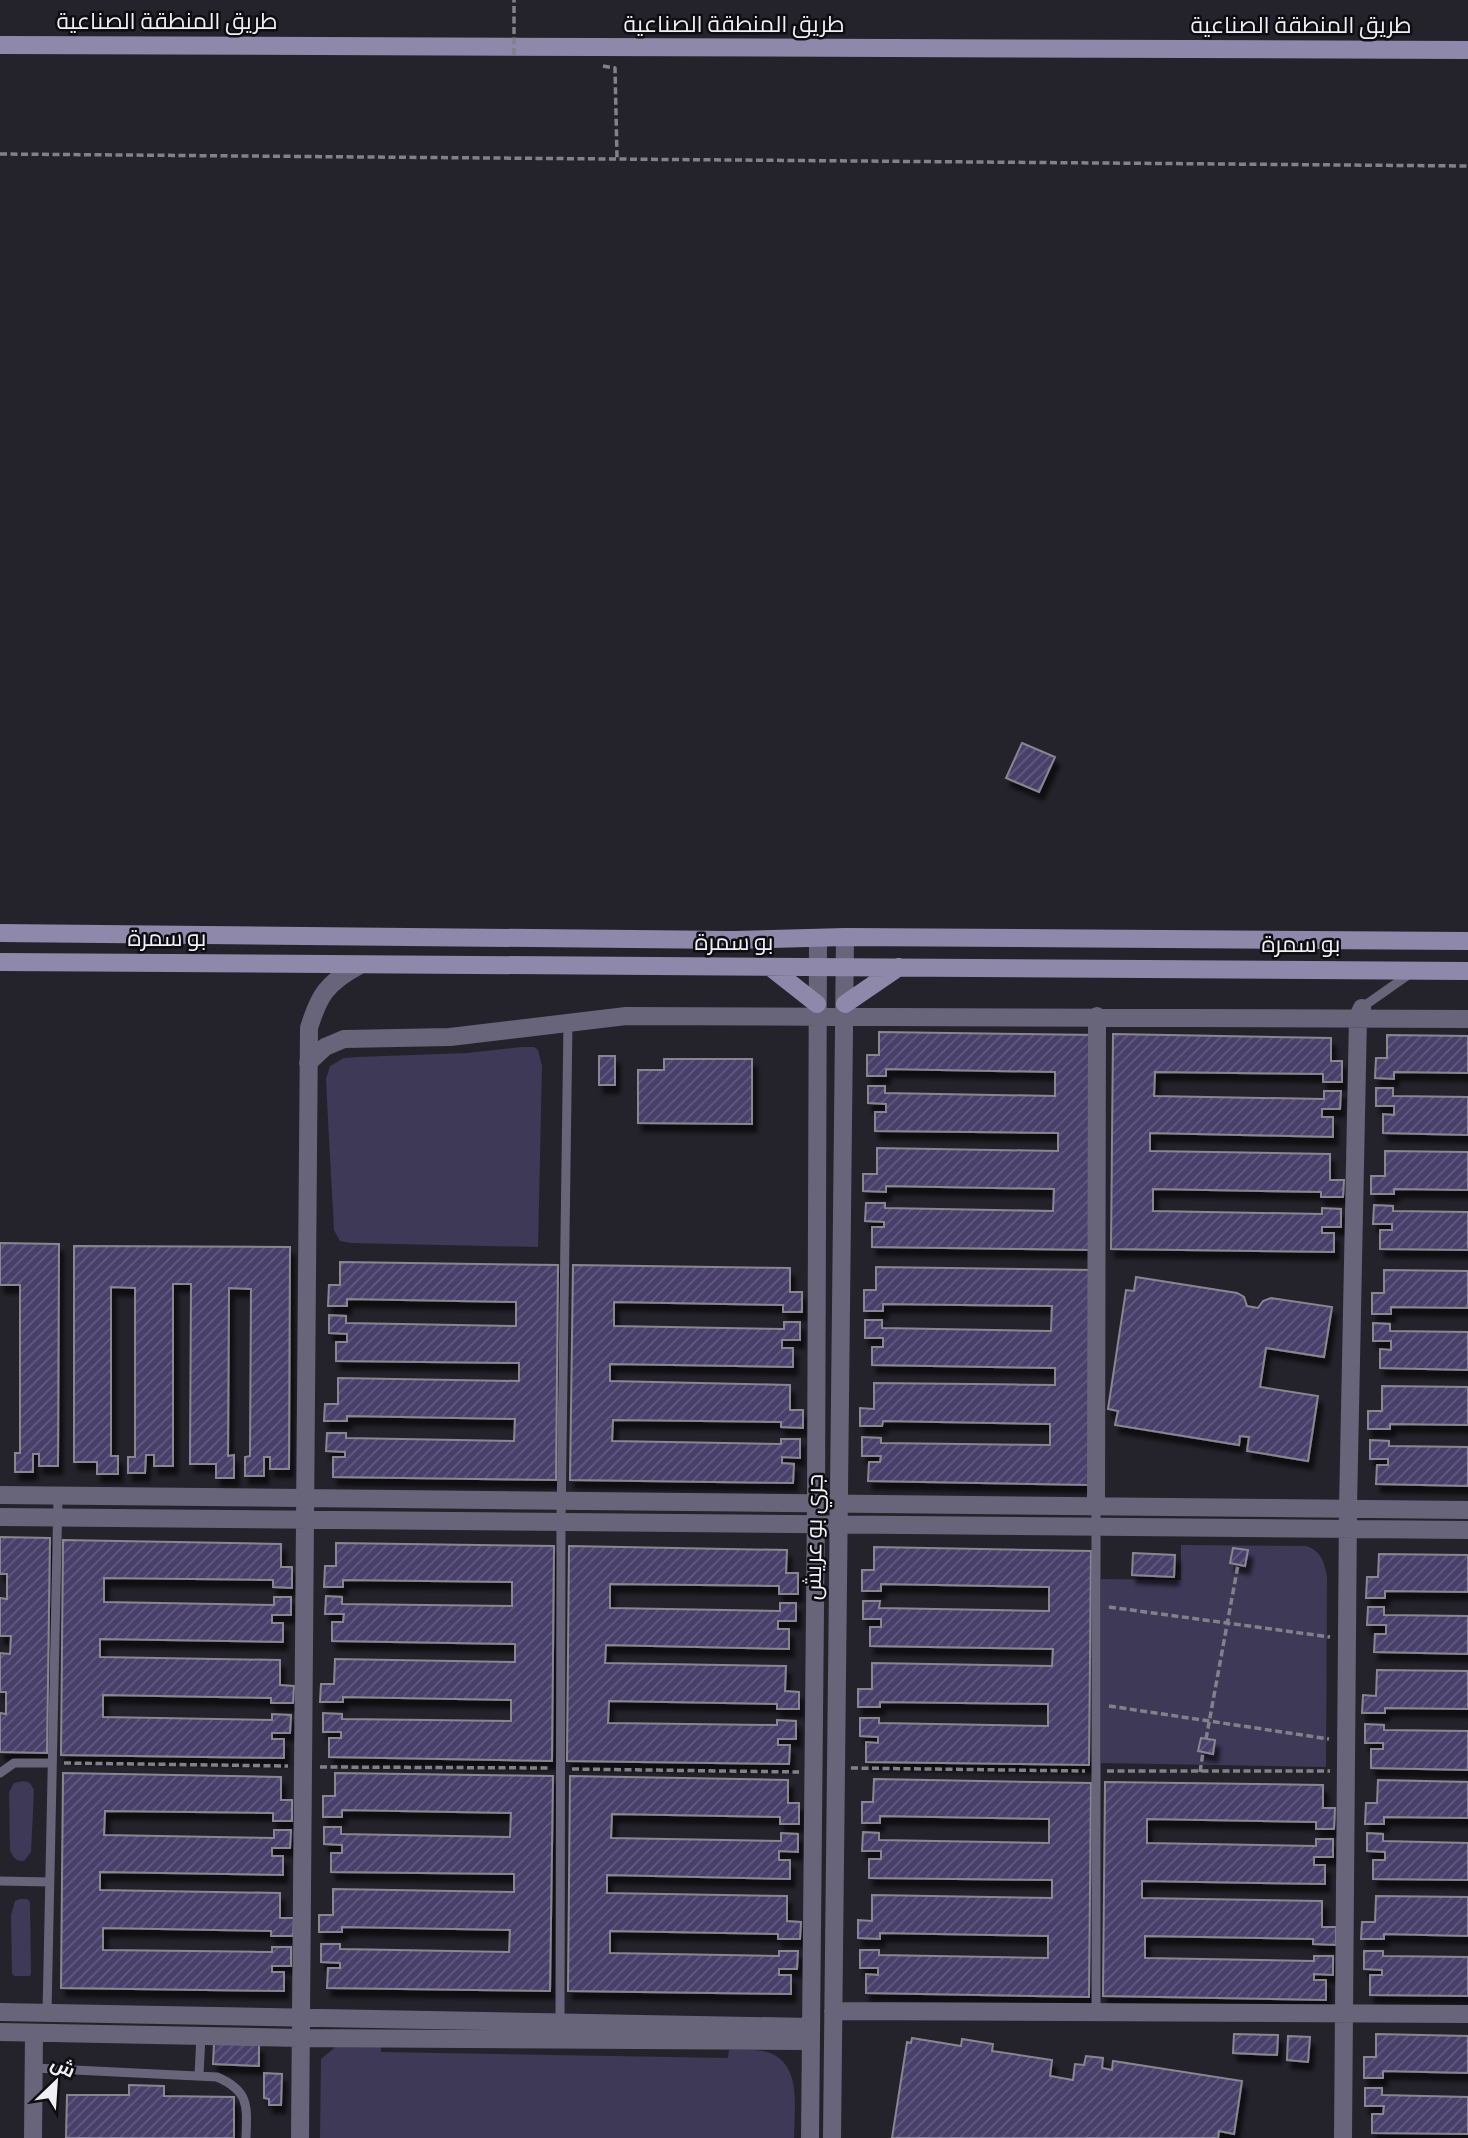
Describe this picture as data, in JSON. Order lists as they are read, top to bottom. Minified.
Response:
{"streets":{"street":["طريق المنطقة الصناعية","بو سمرة","جري بو عريش"]},"crossings":[["بو سمرة","جري بو عريش"]],"north":"top right"}
